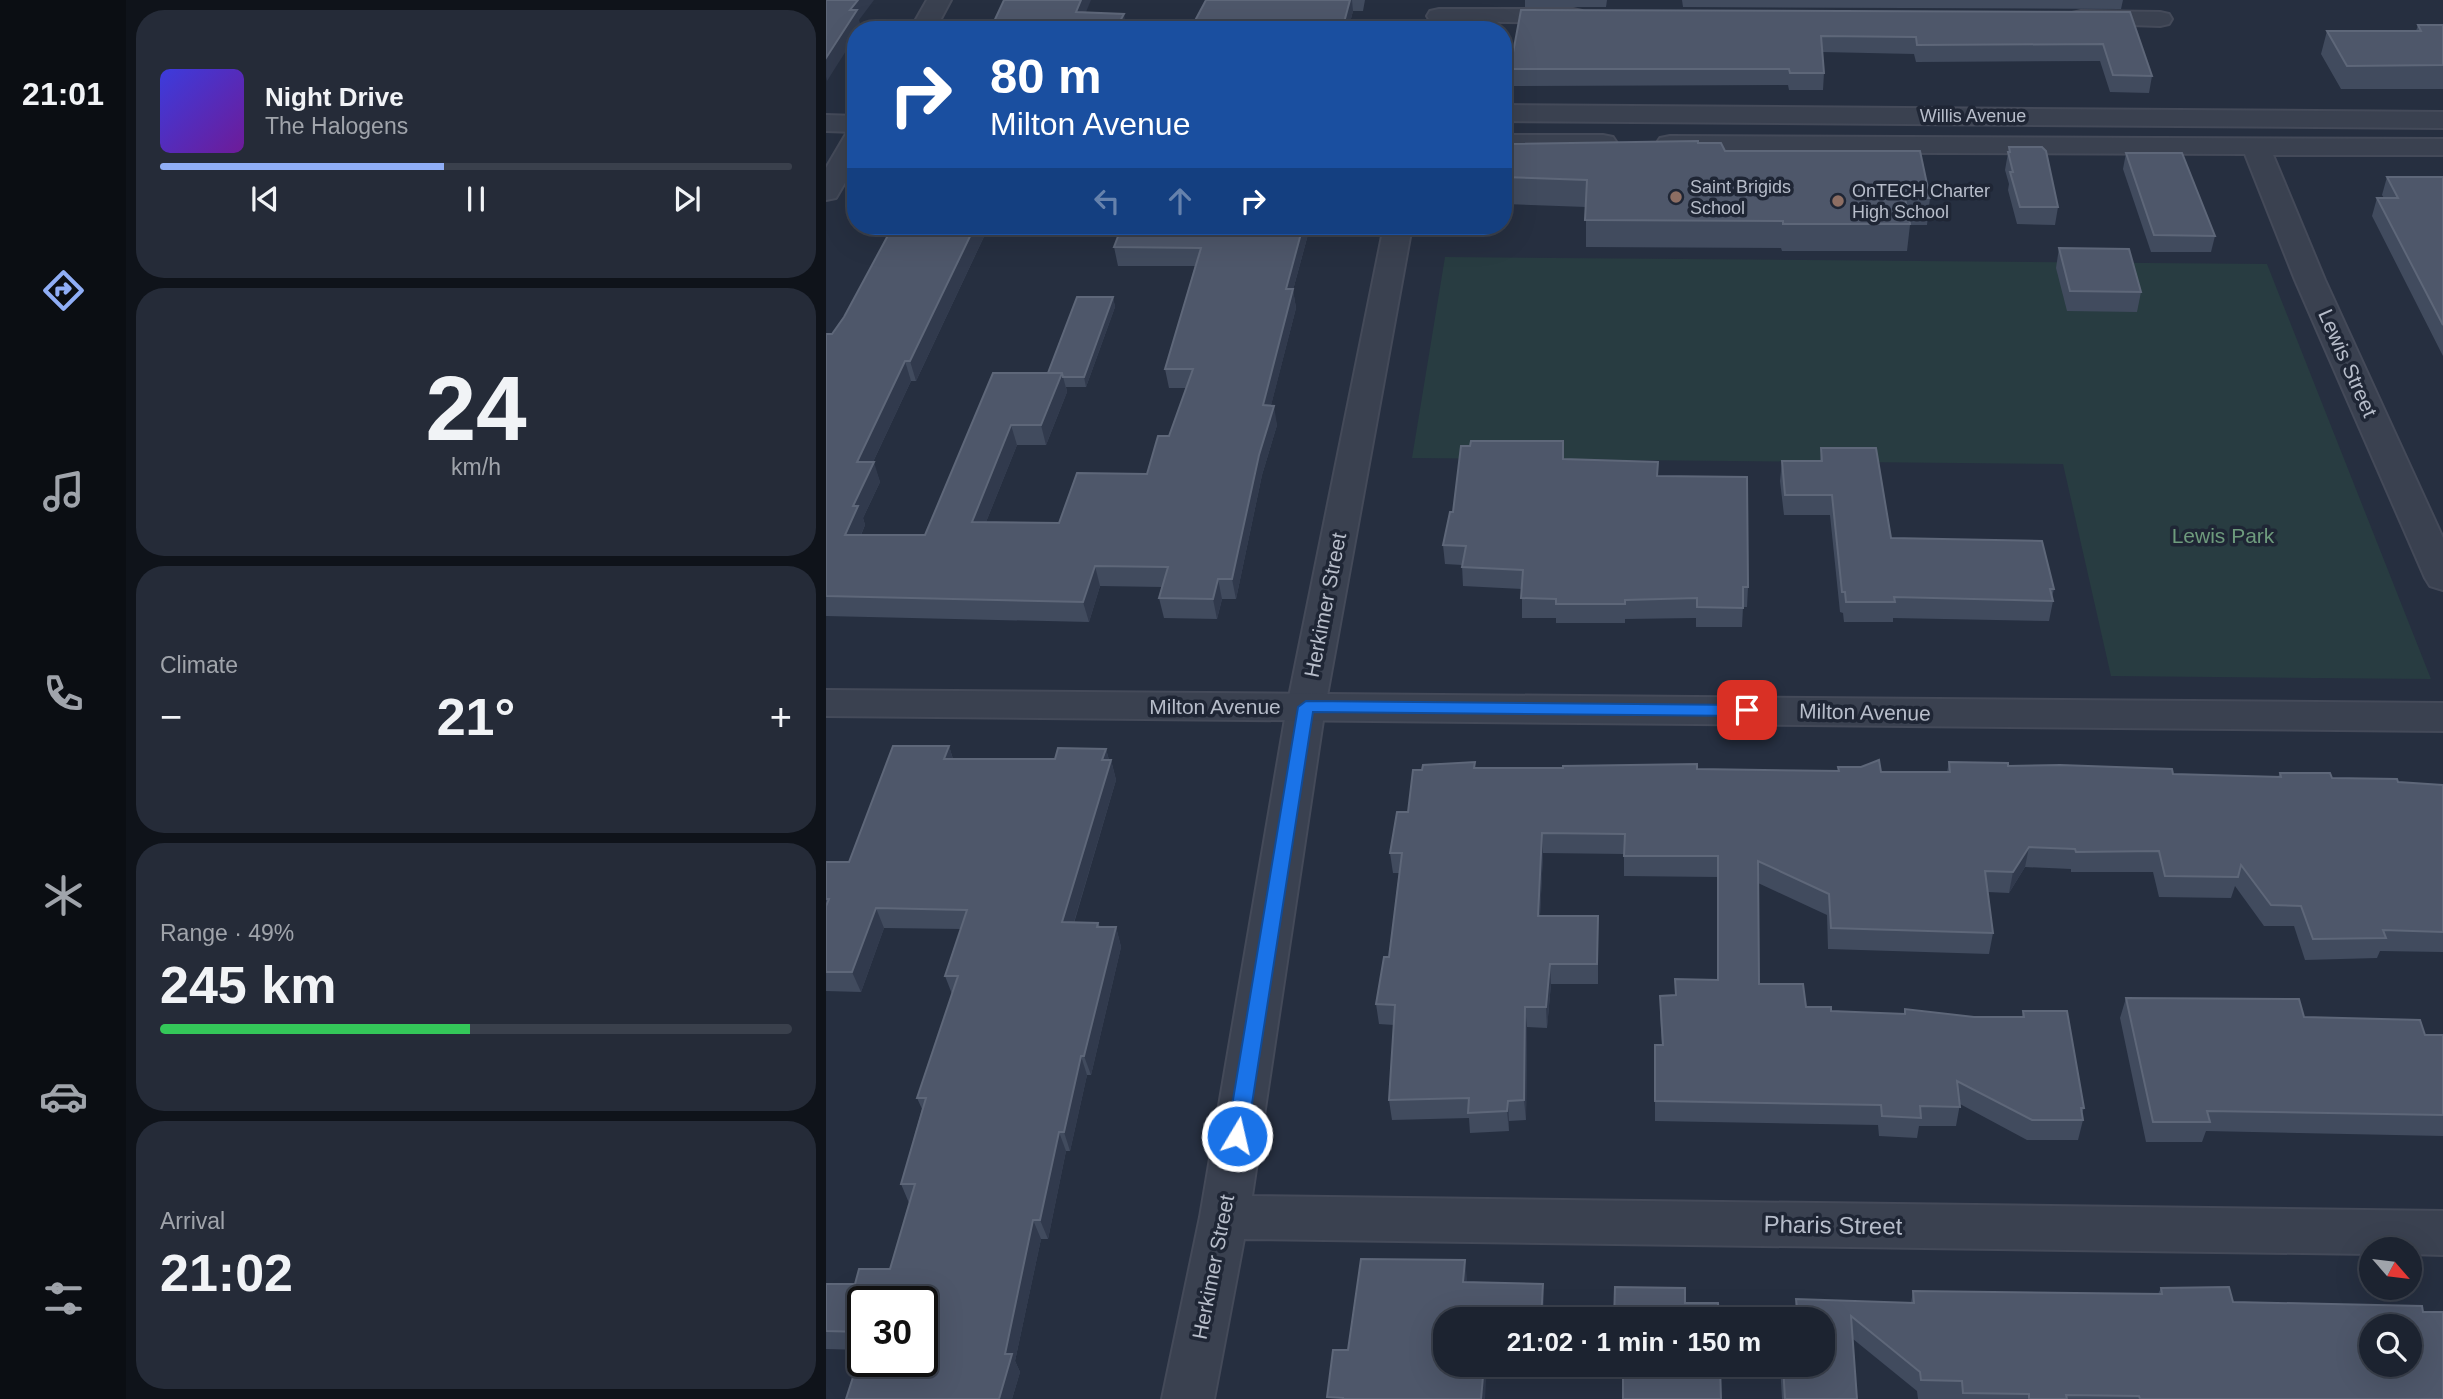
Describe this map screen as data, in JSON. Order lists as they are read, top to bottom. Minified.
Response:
{"streets":{"street":["Willis Avenue","Lewis Street","Herkimer Street","Milton Avenue","Pharis Street"]},"crossings":[["Willis Avenue","Lewis Street"],["Herkimer Street","Milton Avenue"],["Herkimer Street","Pharis Street"]],"parks":["Lewis Park"],"places":["Saint Brigids School","OnTECH Charter High School"],"north":"bottom right","page":{"tabs":"21:01","turn":["80 m","Milton Avenue"],"song":["Night Drive","The Halogens"],"tile":[["24","km/h"],"Climate",["Range · 49%","245 km"],["Arrival","21:02"]],"heat":["−","21°","+"],"limit":"30","trip":"21:02 · 1 min · 150 m"}}
